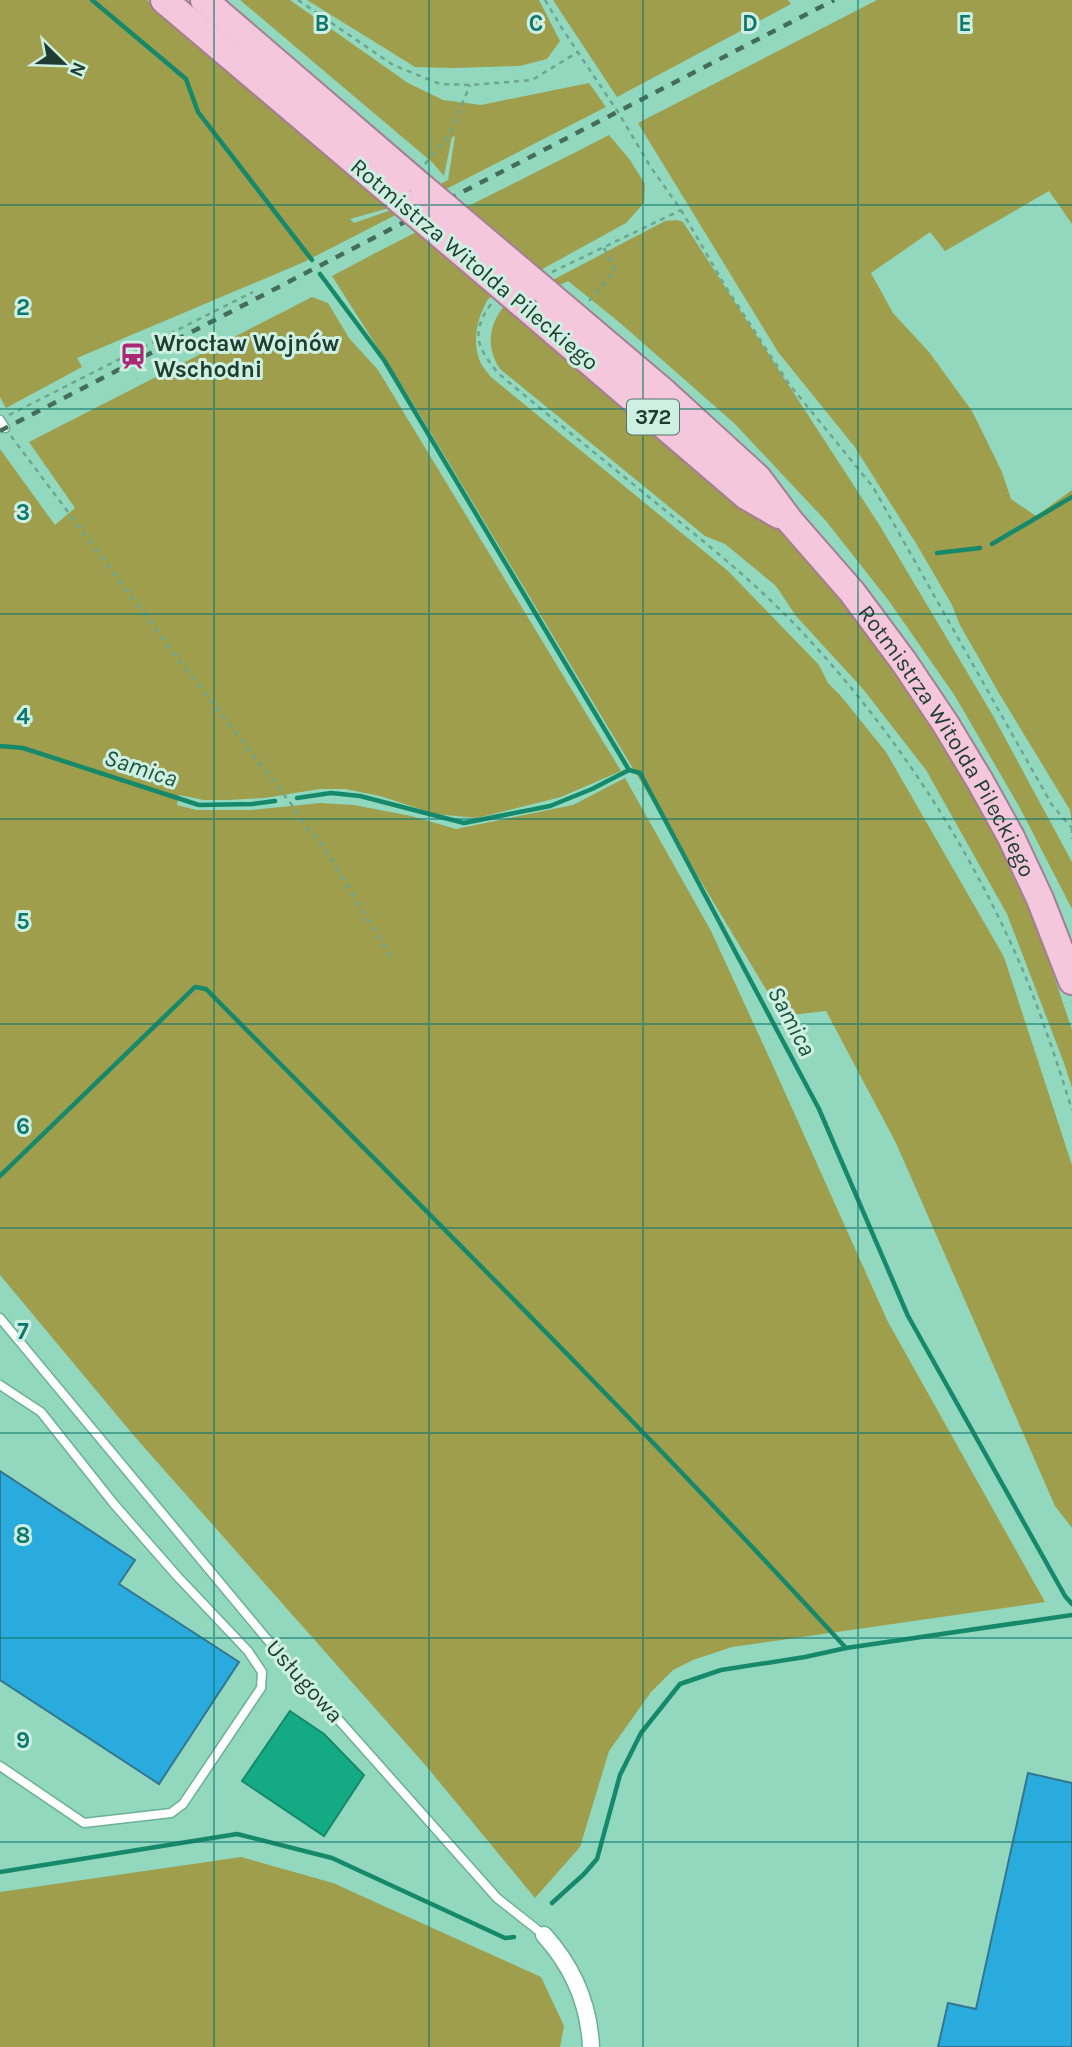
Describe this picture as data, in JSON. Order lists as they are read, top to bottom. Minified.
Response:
{"streets":{"main road":["Rotmistrza Witolda Pileckiego","372"],"street":["Usługowa"]},"water":["Samica"],"places":{"station":["Wrocław Wojnów Wschodni"]},"north":"bottom right","grid":{"columns":["B","C","D","E"],"rows":["2","3","4","5","6","7","8","9"]}}
